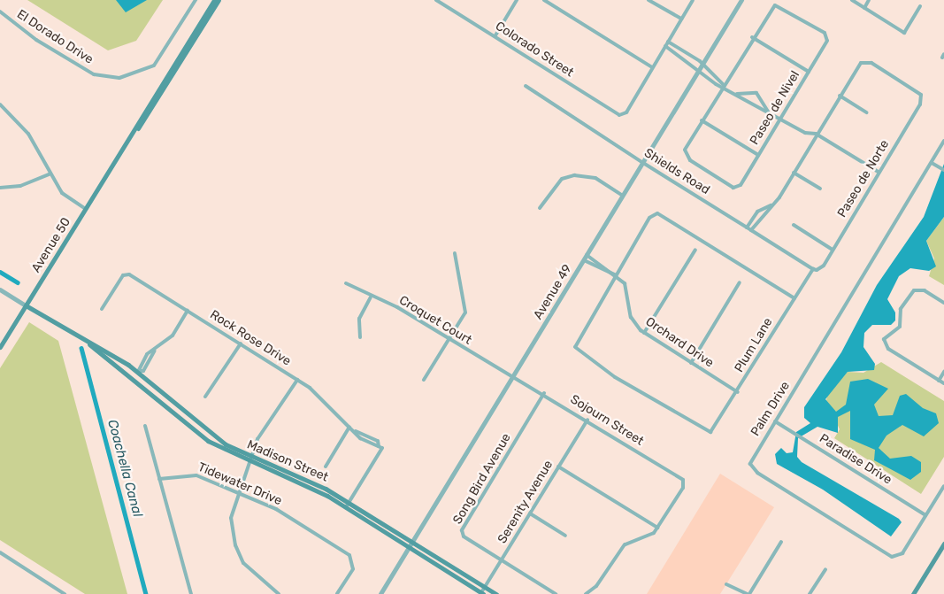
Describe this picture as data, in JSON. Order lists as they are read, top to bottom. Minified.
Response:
{"streets":{"main road":["Avenue 50","Madison Street"],"street":["El Dorado Drive","Colorado Street","Paseo de Nivel","Shields Road","Paseo de Norte","Avenue 49","Croquet Court","Rock Rose Drive","Orchard Drive","Plum Lane","Palm Drive","Sojourn Street","Paradise Drive","Song Bird Avenue","Tidewater Drive","Serenity Avenue"]},"crossings":[["Shields Road","Paseo de Norte"],["Shields Road","Avenue 49"],["Shields Road","Plum Lane"],["Paseo de Norte","Plum Lane"],["Avenue 50","Madison Street"],["Avenue 49","Croquet Court"],["Avenue 49","Orchard Drive"],["Avenue 49","Sojourn Street"],["Avenue 49","Madison Street"],["Croquet Court","Sojourn Street"],["Orchard Drive","Plum Lane"],["Palm Drive","Paradise Drive"],["Sojourn Street","Song Bird Avenue"],["Sojourn Street","Serenity Avenue"],["Madison Street","Serenity Avenue"],["Song Bird Avenue","Serenity Avenue"]],"water":["Coachella Canal"]}
